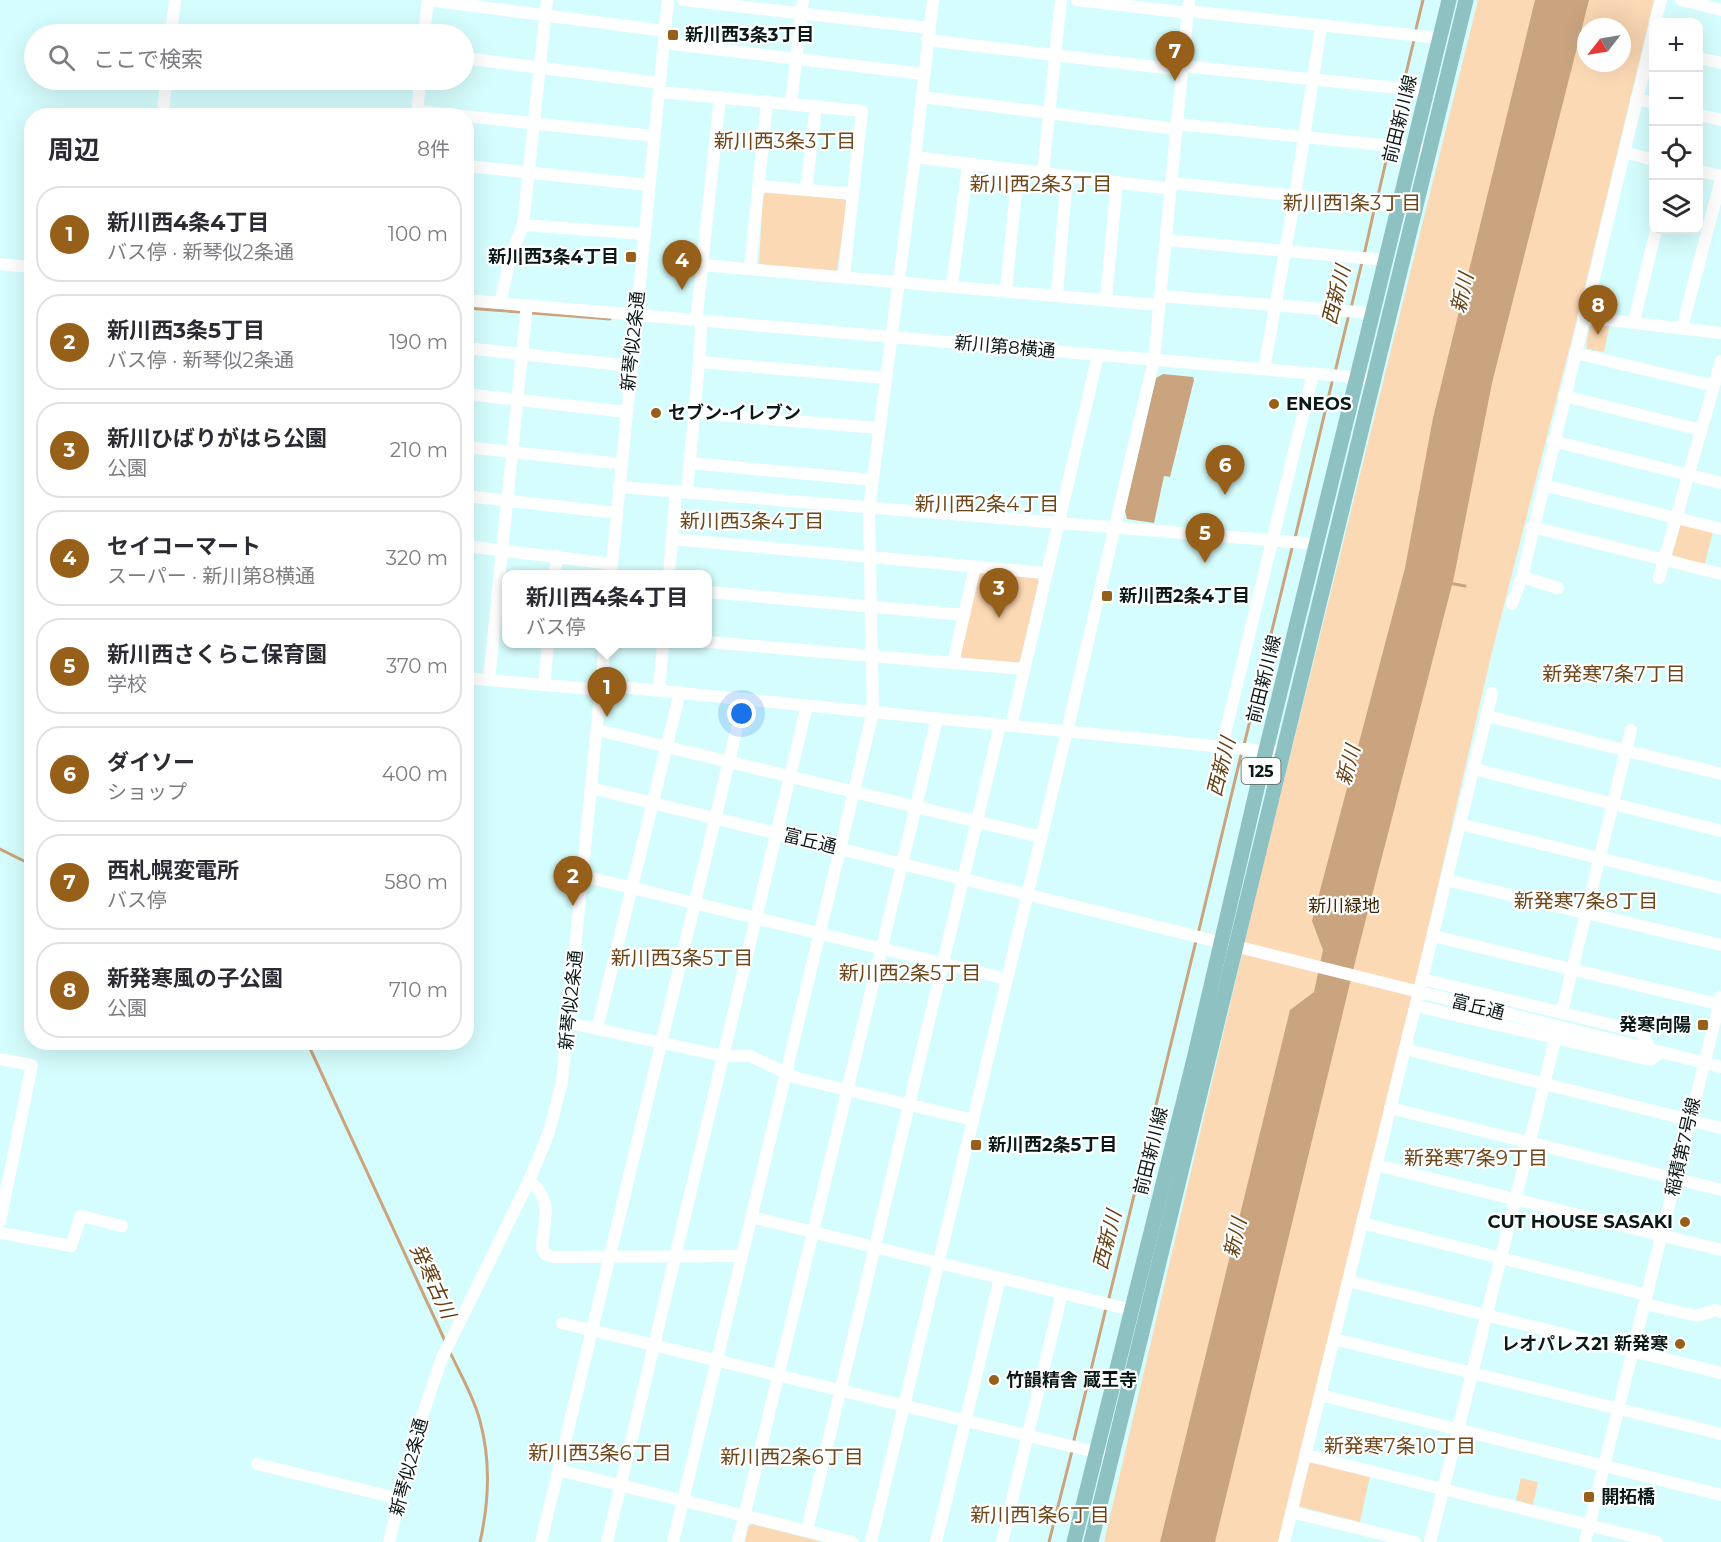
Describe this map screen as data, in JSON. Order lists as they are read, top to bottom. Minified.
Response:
{"streets":{"main road":["前田新川線","125"],"street":["新琴似2条通","新川第8横通","富丘通","稲積第7号線"]},"crossings":[["前田新川線","新川第8横通"],["前田新川線","富丘通"],["新琴似2条通","新川第8横通"],["新琴似2条通","富丘通"],["富丘通","稲積第7号線"]],"districts":["新川西3条3丁目","新川西2条3丁目","新川西1条3丁目","新川西2条4丁目","新川西3条4丁目","新発寒7条7丁目","新発寒7条8丁目","新川西3条5丁目","新川西2条5丁目","新発寒7条9丁目","新発寒7条10丁目","新川西3条6丁目","新川西2条6丁目","新川西1条6丁目"],"water":["新川","西新川","発寒古川"],"parks":["新川緑地"],"places":{"transit":["新川西3条3丁目","新川西3条4丁目","新川西2条4丁目","発寒向陽","新川西2条5丁目","開拓橋"],"other":["ENEOS","セブン-イレブン","CUT HOUSE SASAKI","レオパレス21 新発寒","竹韻精舎 蔵王寺"]},"north":"bottom left","page":{"map_buttons":["+","−"],"search":"ここで検索","pins":["7","4","8","6","5","3","1","2"],"heading":["周辺","8件"],"list":[{"mark":"1","name":"新川西4条4丁目","note":"バス停 · 新琴似2条通","value":"100 m"},{"mark":"2","name":"新川西3条5丁目","note":"バス停 · 新琴似2条通","value":"190 m"},{"mark":"3","name":"新川ひばりがはら公園","note":"公園","value":"210 m"},{"mark":"4","name":"セイコーマート","note":"スーパー · 新川第8横通","value":"320 m"},{"mark":"5","name":"新川西さくらこ保育園","note":"学校","value":"370 m"},{"mark":"6","name":"ダイソー","note":"ショップ","value":"400 m"},{"mark":"7","name":"西札幌変電所","note":"バス停","value":"580 m"},{"mark":"8","name":"新発寒風の子公園","note":"公園","value":"710 m"}],"popup":["新川西4条4丁目","バス停"]}}
